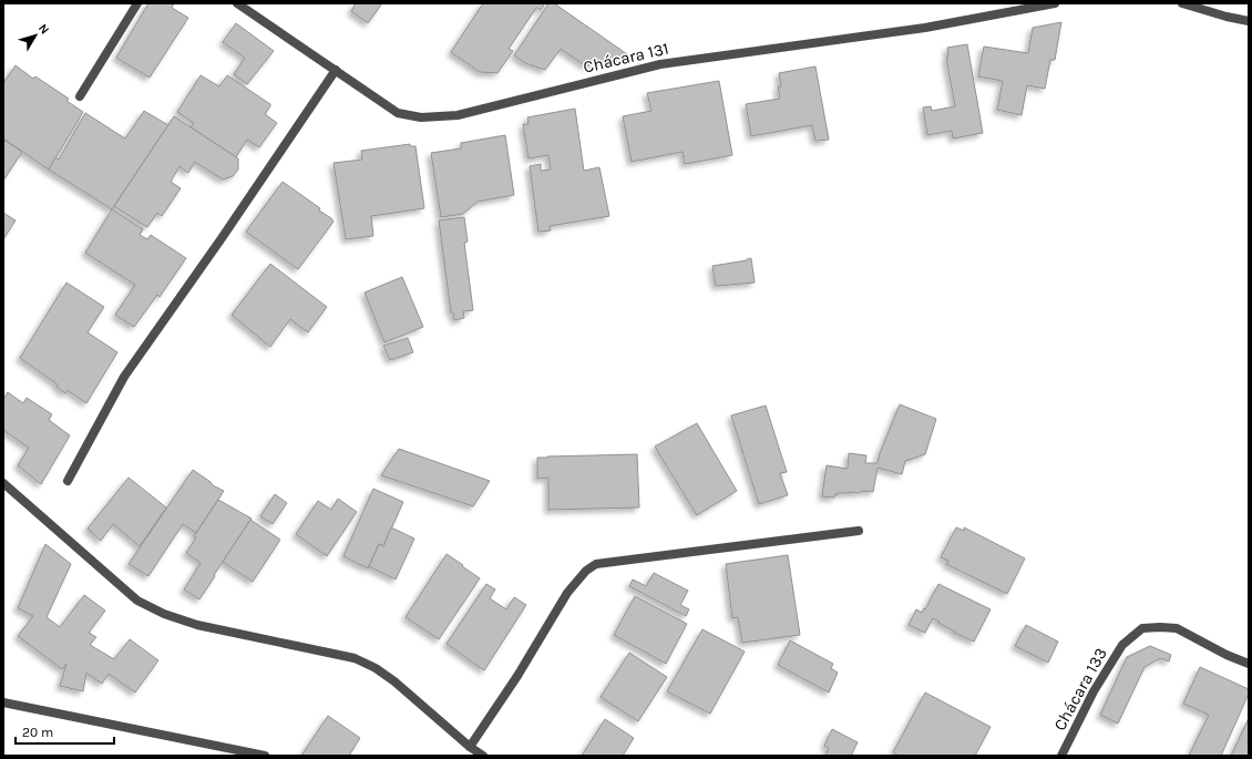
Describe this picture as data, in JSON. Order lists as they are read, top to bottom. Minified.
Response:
{"streets":{"street":["Chácara 131","Chácara 133"]},"scale_bar":"20 m","north":"top right"}
